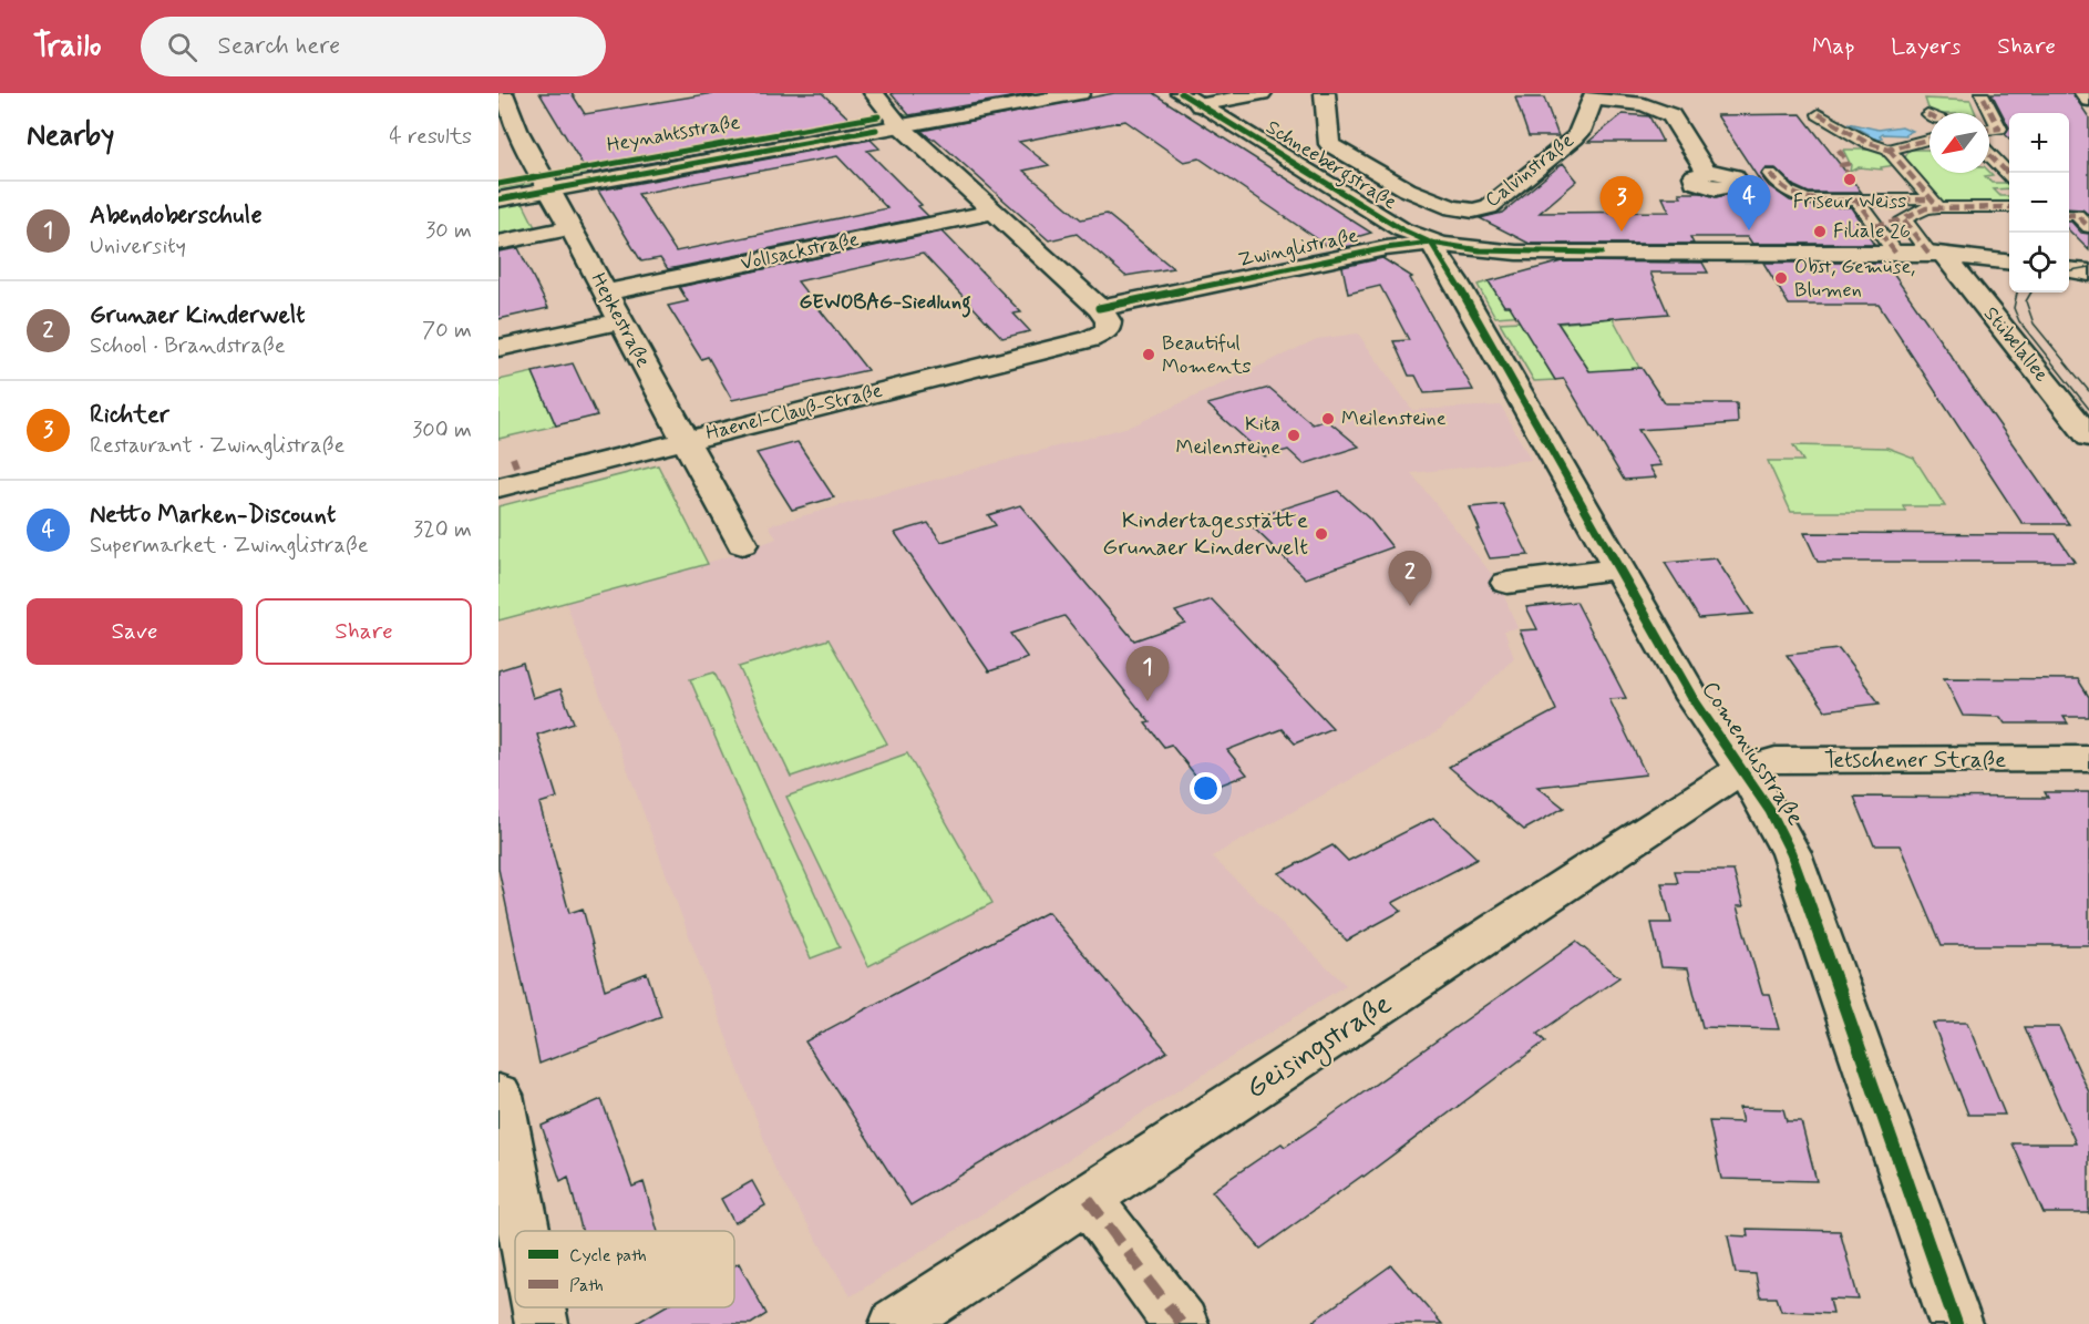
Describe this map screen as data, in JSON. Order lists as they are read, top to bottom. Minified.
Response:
{"streets":{"street":["Heynahtsstraße","Schneebergstraße","Calvinstraße","Zwinglistraße","Vollsackstraße","Hepkestraße","Stübelallee","Haenel-Clauß-Straße","Comeniusstraße","Tetschener Straße","Geisingstraße"]},"crossings":[["Heynahtsstraße","Hepkestraße"],["Schneebergstraße","Calvinstraße"],["Schneebergstraße","Zwinglistraße"],["Schneebergstraße","Comeniusstraße"],["Zwinglistraße","Stübelallee"],["Zwinglistraße","Haenel-Clauß-Straße"],["Zwinglistraße","Comeniusstraße"],["Vollsackstraße","Hepkestraße"],["Hepkestraße","Haenel-Clauß-Straße"],["Comeniusstraße","Tetschener Straße"],["Comeniusstraße","Geisingstraße"],["Tetschener Straße","Geisingstraße"]],"districts":["GEWOBAG-Siedlung"],"places":["Friseur Weiss","Filiale 26","Obst, Gemüse, Blumen","Beautiful Moments","Meilensteine","Kita Meilensteine","Kindertagesstätte Grunaer Kinderwelt"],"legend":["Cycle path","Path"],"north":"bottom left","page":{"header":"Trailo","search":"Search here","nav":["Map","Layers","Share"],"heading":["Nearby","4 results"],"map_buttons":["+","−"],"pins":["4","3","2","1"],"list":[{"mark":"1","name":"Abendoberschule","note":"University","value":"30 m"},{"mark":"2","name":"Grunaer Kinderwelt","note":"School · Brandstraße","value":"70 m"},{"mark":"3","name":"Richter","note":"Restaurant · Zwinglistraße","value":"300 m"},{"mark":"4","name":"Netto Marken-Discount","note":"Supermarket · Zwinglistraße","value":"320 m"}],"buttons":["Save","Share"]}}
